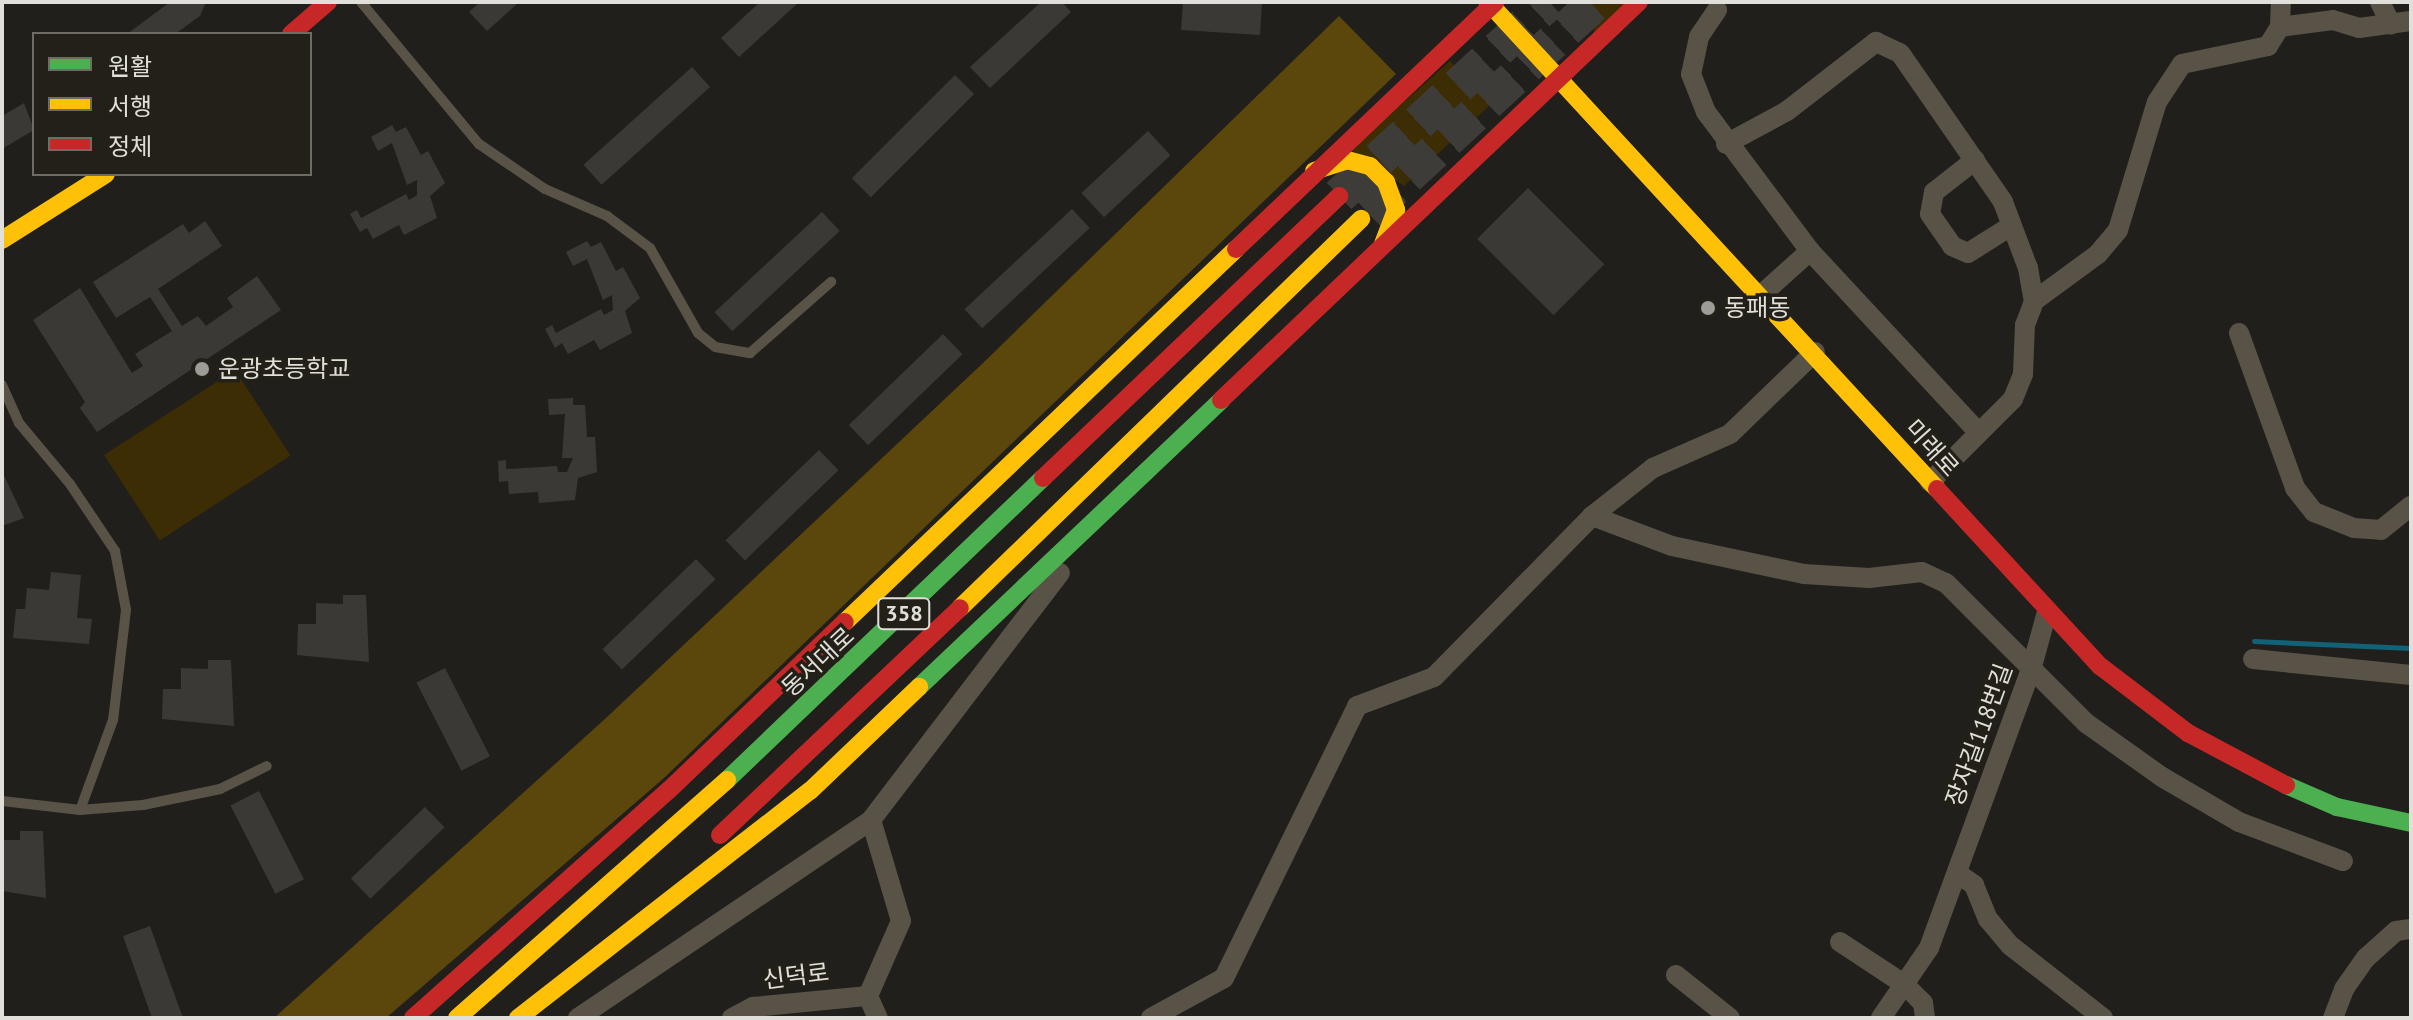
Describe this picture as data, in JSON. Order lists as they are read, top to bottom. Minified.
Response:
{"streets":{"main road":["미래로","358","동서대로"],"street":["장자길118번길","신덕로"]},"crossings":[["미래로","장자길118번길"]],"places":["동패동","운광초등학교"],"legend":["원활","서행","정체"]}
